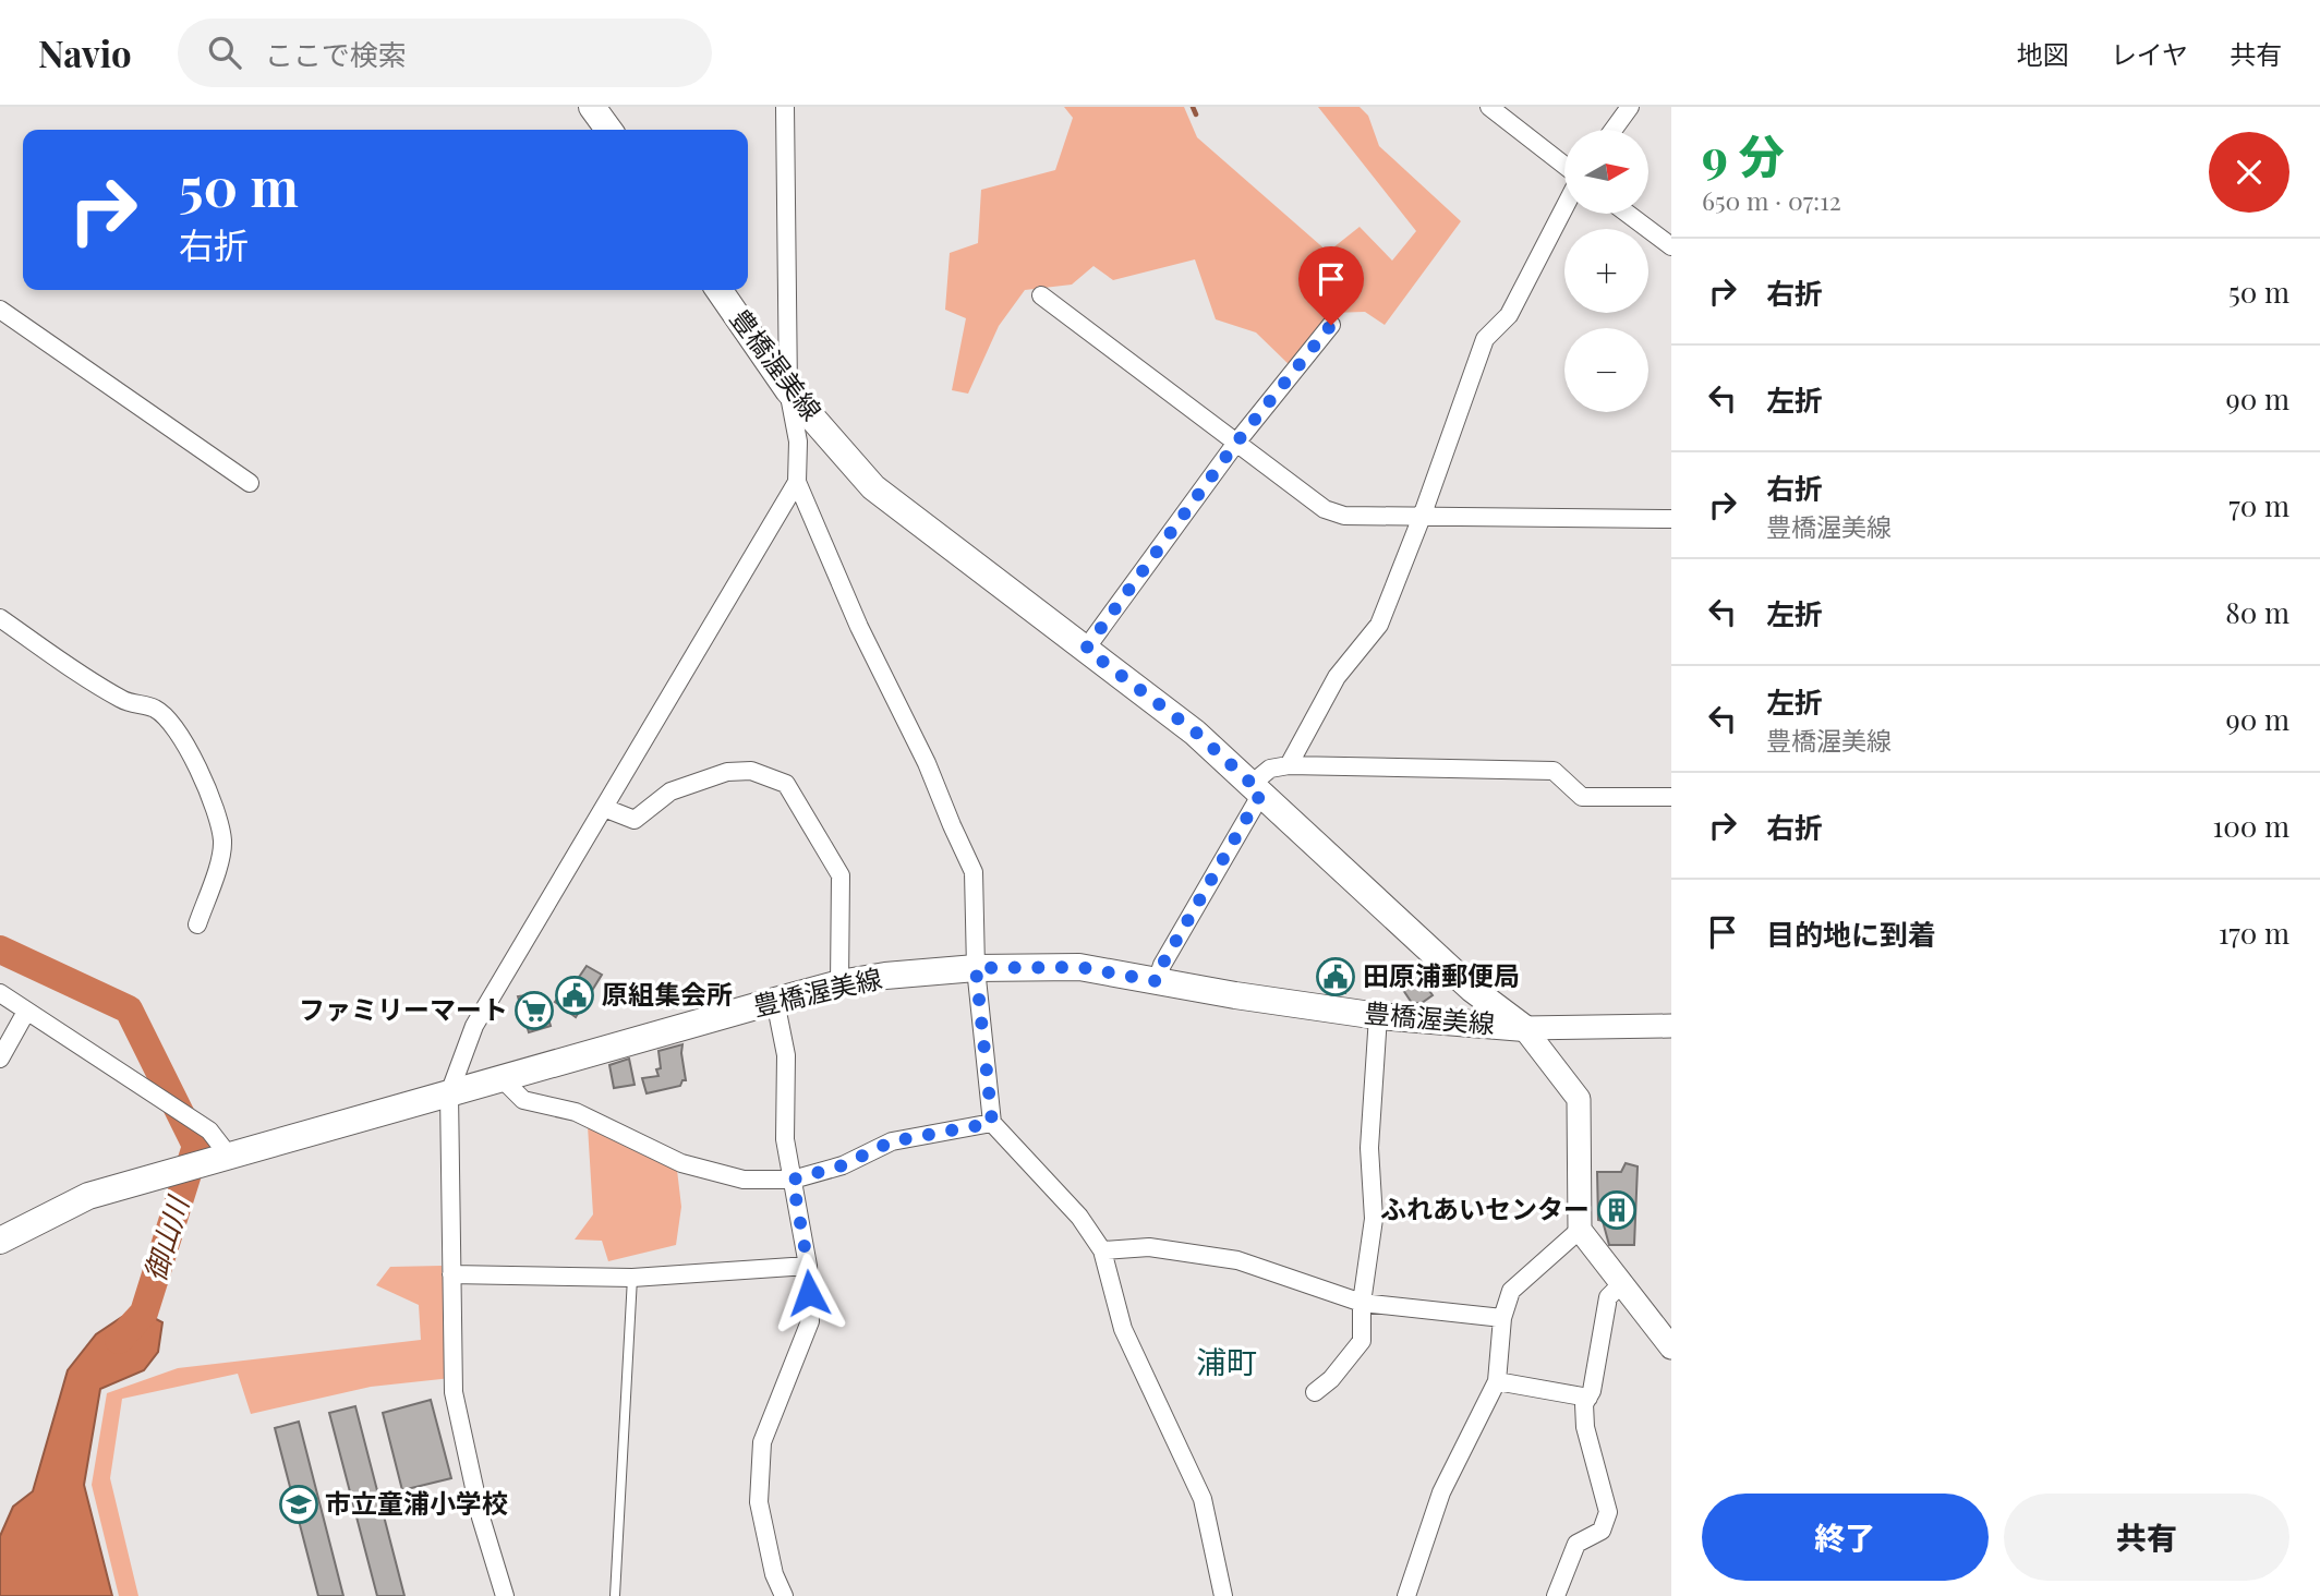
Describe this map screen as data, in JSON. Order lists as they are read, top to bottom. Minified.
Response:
{"streets":{"main road":["豊橋渥美線"]},"districts":["浦町"],"water":["御山川"],"places":{"public building":["田原浦郵便局","原組集会所"],"supermarket":["ファミリーマート"],"building":["ふれあいセンター"],"school or university":["市立童浦小学校"]},"north":"right","page":{"header":"Navio","search":"ここで検索","nav":["地図","レイヤ","共有"],"heading":["9 分","650 m · 07:12"],"map_buttons":["+","−"],"turn":["50 m","右折"],"list":[{"name":"右折","value":"50 m"},{"name":"左折","value":"90 m"},{"name":"右折","note":"豊橋渥美線","value":"70 m"},{"name":"左折","value":"80 m"},{"name":"左折","note":"豊橋渥美線","value":"90 m"},{"name":"右折","value":"100 m"},{"name":"目的地に到着","value":"170 m"}],"buttons":["終了","共有"]}}
